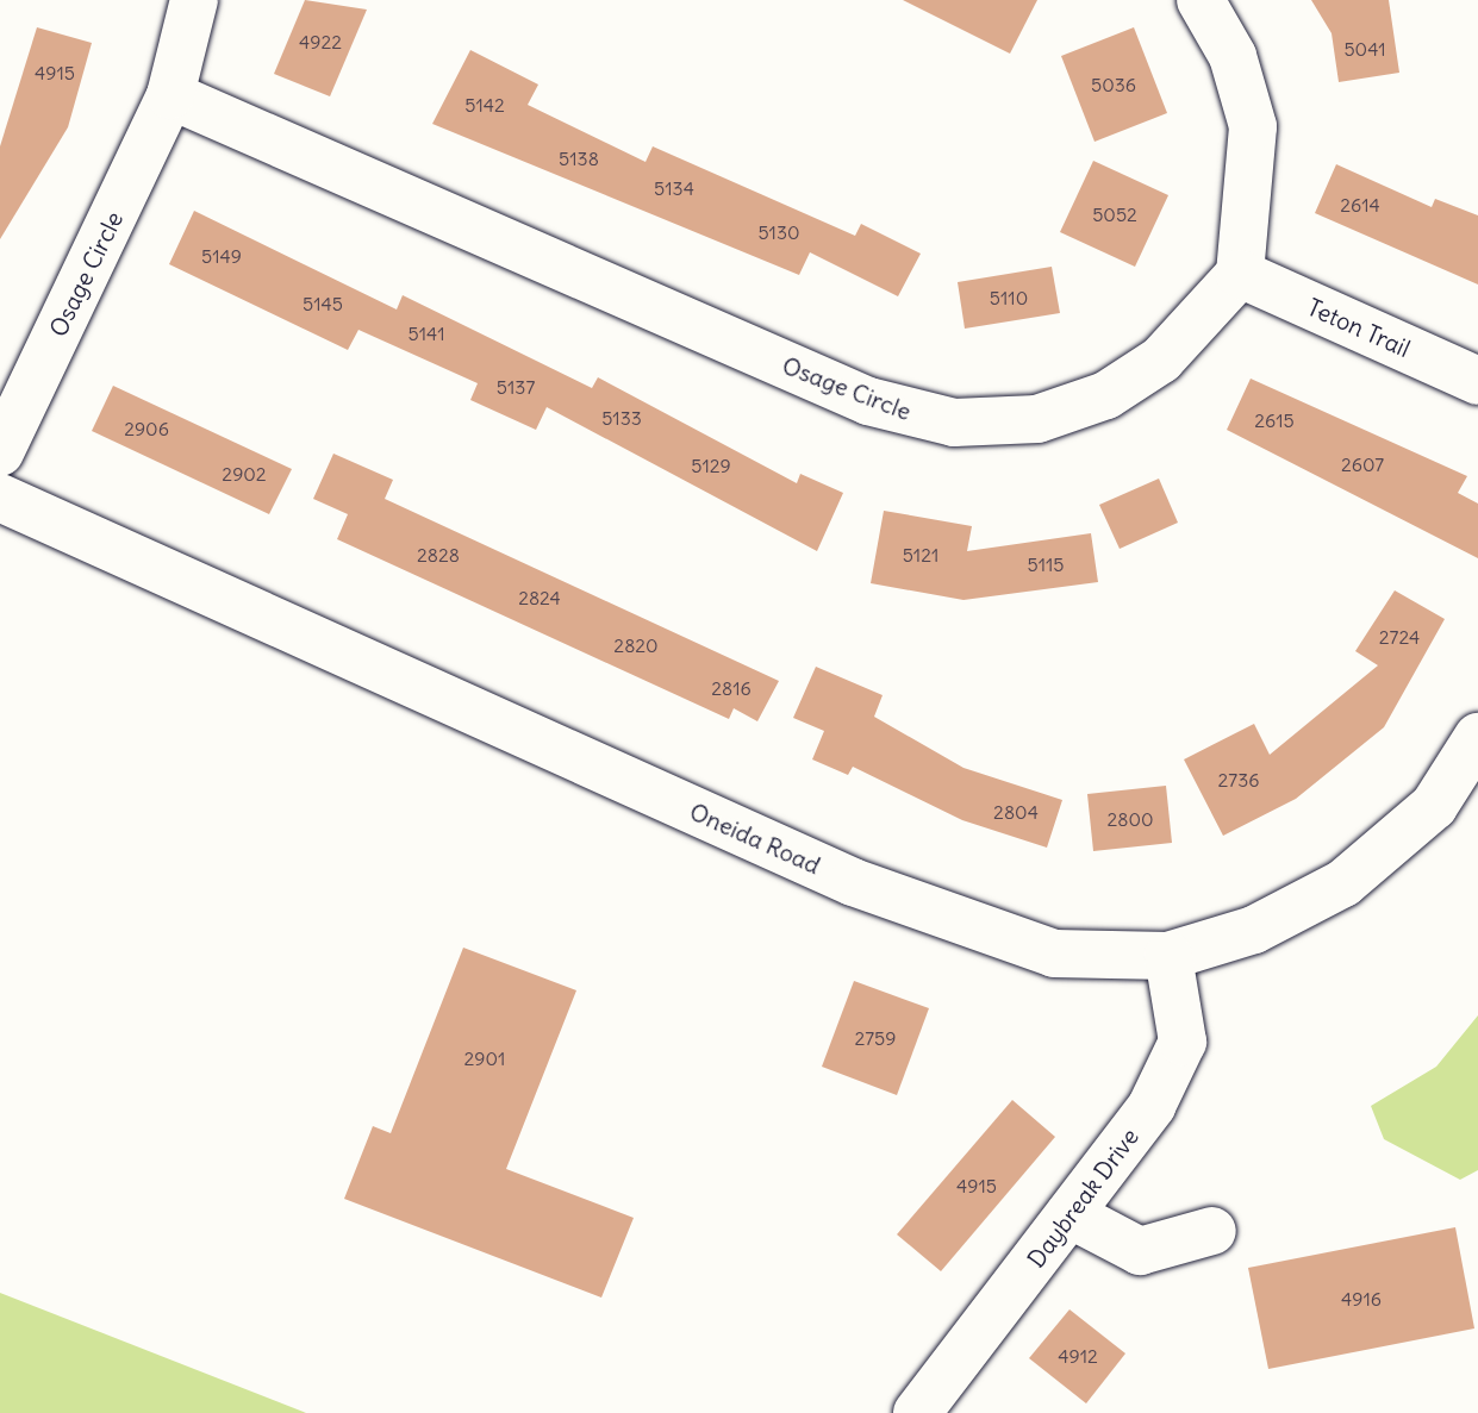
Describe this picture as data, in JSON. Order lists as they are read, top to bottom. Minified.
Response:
{"streets":{"street":["Osage Circle","Teton Trail","Oneida Road","Daybreak Drive"]},"crossings":[["Osage Circle","Teton Trail"],["Oneida Road","Daybreak Drive"]],"house_numbers":["4922","5041","4915","5036","5142","5138","5134","2614","5052","5130","5149","5110","5145","5141","5137","5133","2615","2906","2607","5129","2902","2828","5121","5115","2824","2724","2820","2816","2736","2804","2800","2759","2901","4915","4916","4912"]}
